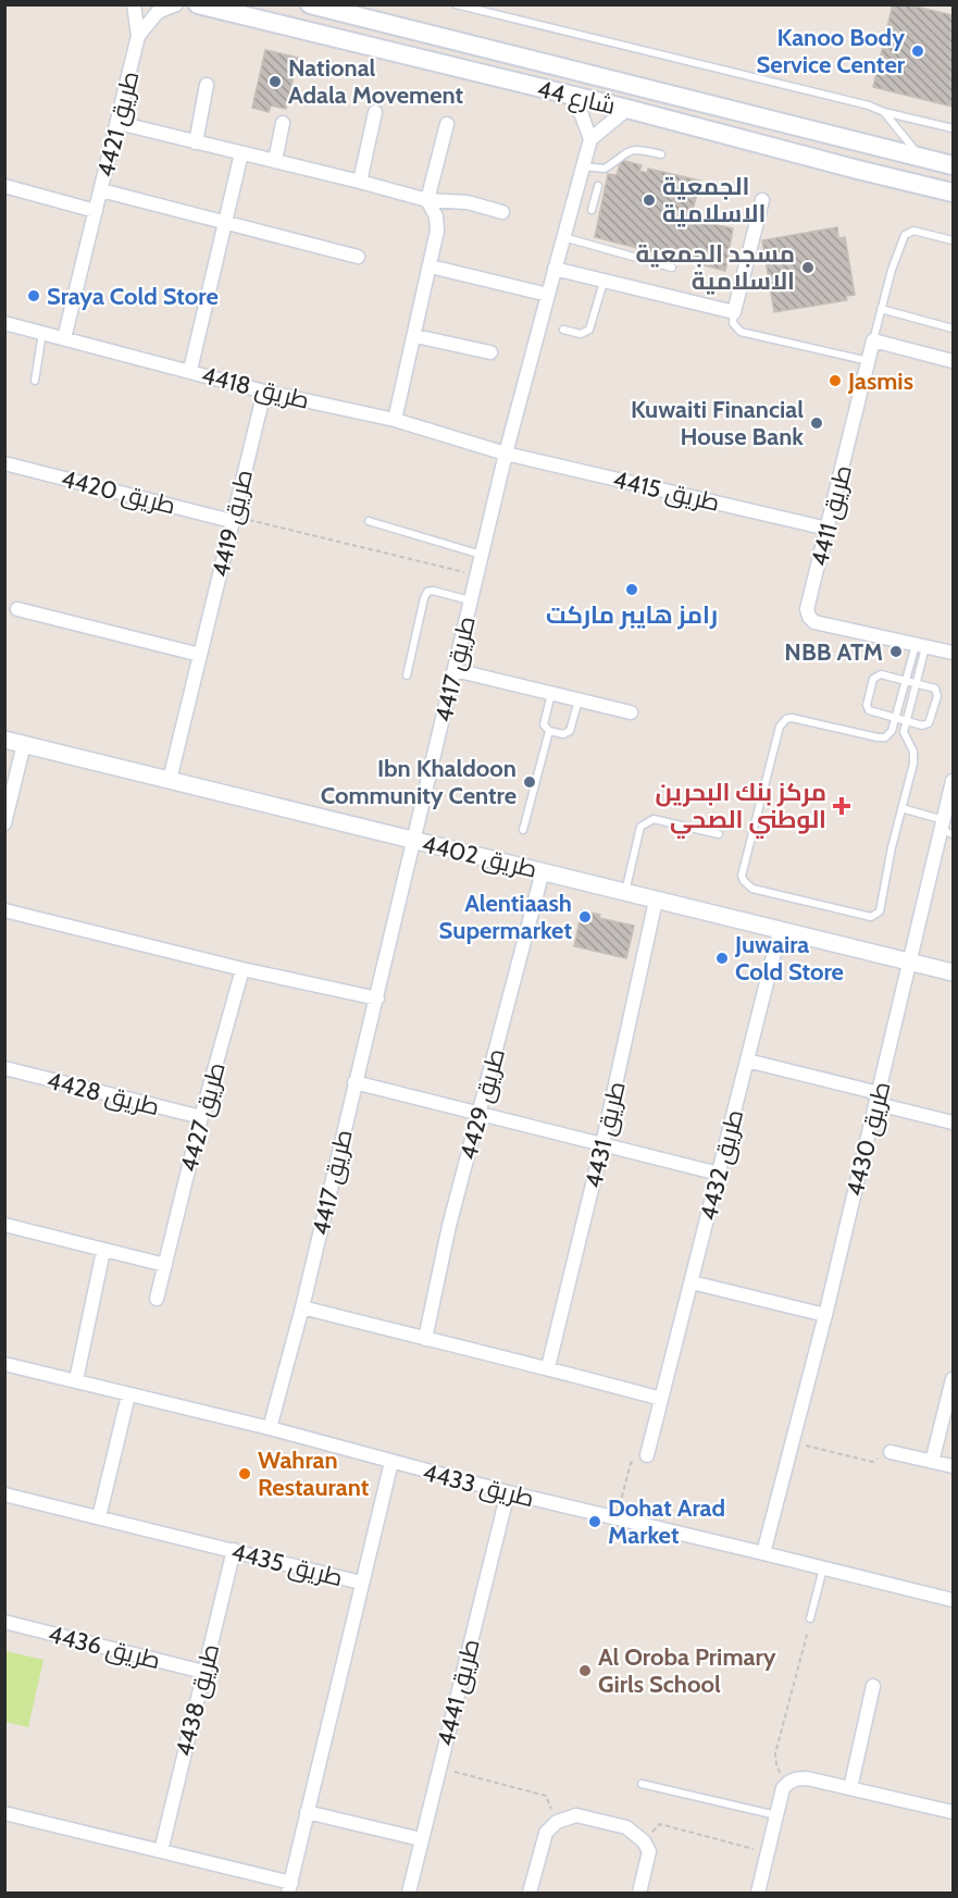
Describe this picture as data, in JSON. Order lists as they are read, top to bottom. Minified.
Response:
{"streets":{"main road":["شارع 44"],"street":["طريق 4421","طريق 4418","طريق 4415","طريق 4420","طريق 4411","طريق 4419","طريق 4417","طريق 4402","طريق 4428","طريق 4429","طريق 4427","طريق 4431","طريق 4430","طريق 4432","طريق 4433","طريق 4435","طريق 4436","طريق 4441","طريق 4438"]},"crossings":[["طريق 4421","طريق 4418"],["طريق 4418","طريق 4415"],["طريق 4418","طريق 4419"],["طريق 4418","طريق 4417"],["طريق 4415","طريق 4411"],["طريق 4415","طريق 4417"],["طريق 4420","طريق 4419"],["طريق 4419","طريق 4402"],["طريق 4417","طريق 4402"],["طريق 4417","طريق 4433"],["طريق 4402","طريق 4429"],["طريق 4402","طريق 4431"],["طريق 4402","طريق 4430"],["طريق 4402","طريق 4432"],["طريق 4428","طريق 4427"],["طريق 4430","طريق 4433"],["طريق 4433","طريق 4441"],["طريق 4435","طريق 4438"],["طريق 4436","طريق 4438"]],"places":{"other":["Kanoo Body Service Center","National Adala Movement","الجمعية الاسلامية","مسجد الجمعية الاسلامية","Sraya Cold Store","Jasmis","Kuwaiti Financial House Bank","رامز هايبر ماركت","NBB ATM","Ibn Khaldoon Community Centre","Alentiaash Supermarket","Juwaira Cold Store","Wahran Restaurant","Dohat Arad Market","Al Oroba Primary Girls School"],"health":["مركز بنك البحرين الوطني الصحي"]}}
